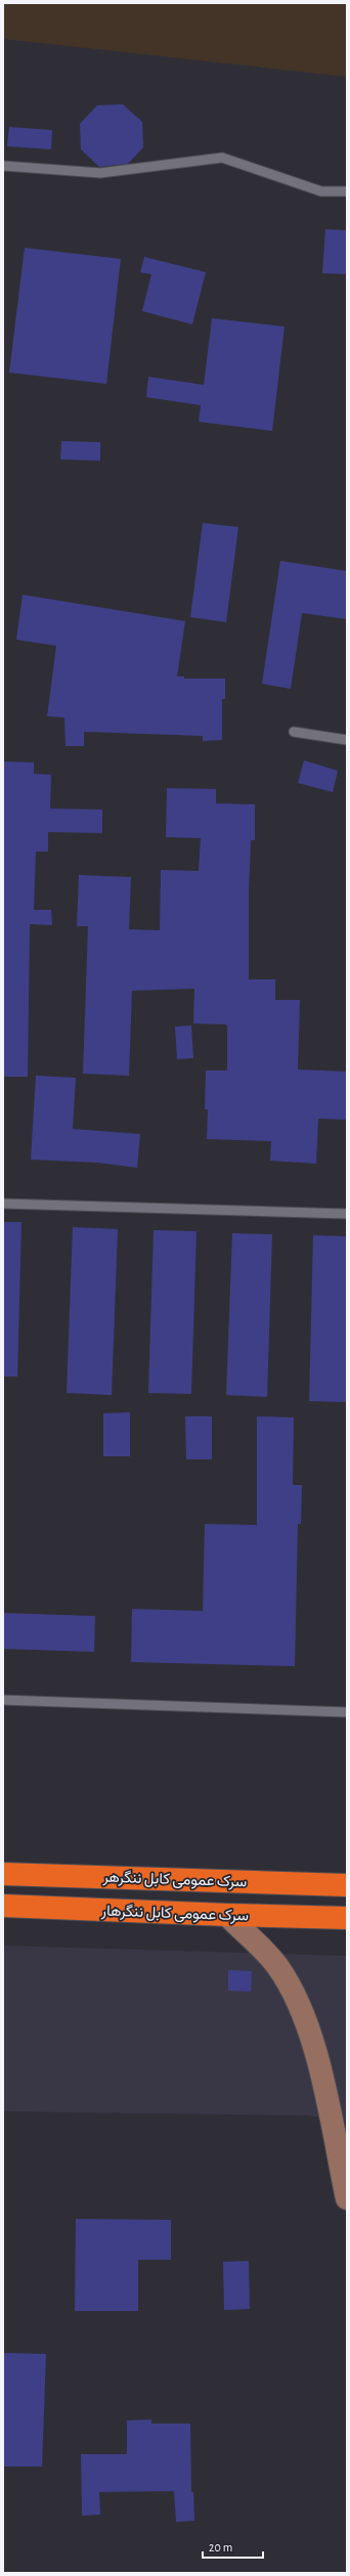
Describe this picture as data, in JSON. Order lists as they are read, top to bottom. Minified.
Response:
{"streets":{"highway":["سرک عمومی کابل ننگرهر","سرک عمومی کابل ننگرهار"]},"scale_bar":"20 m"}
